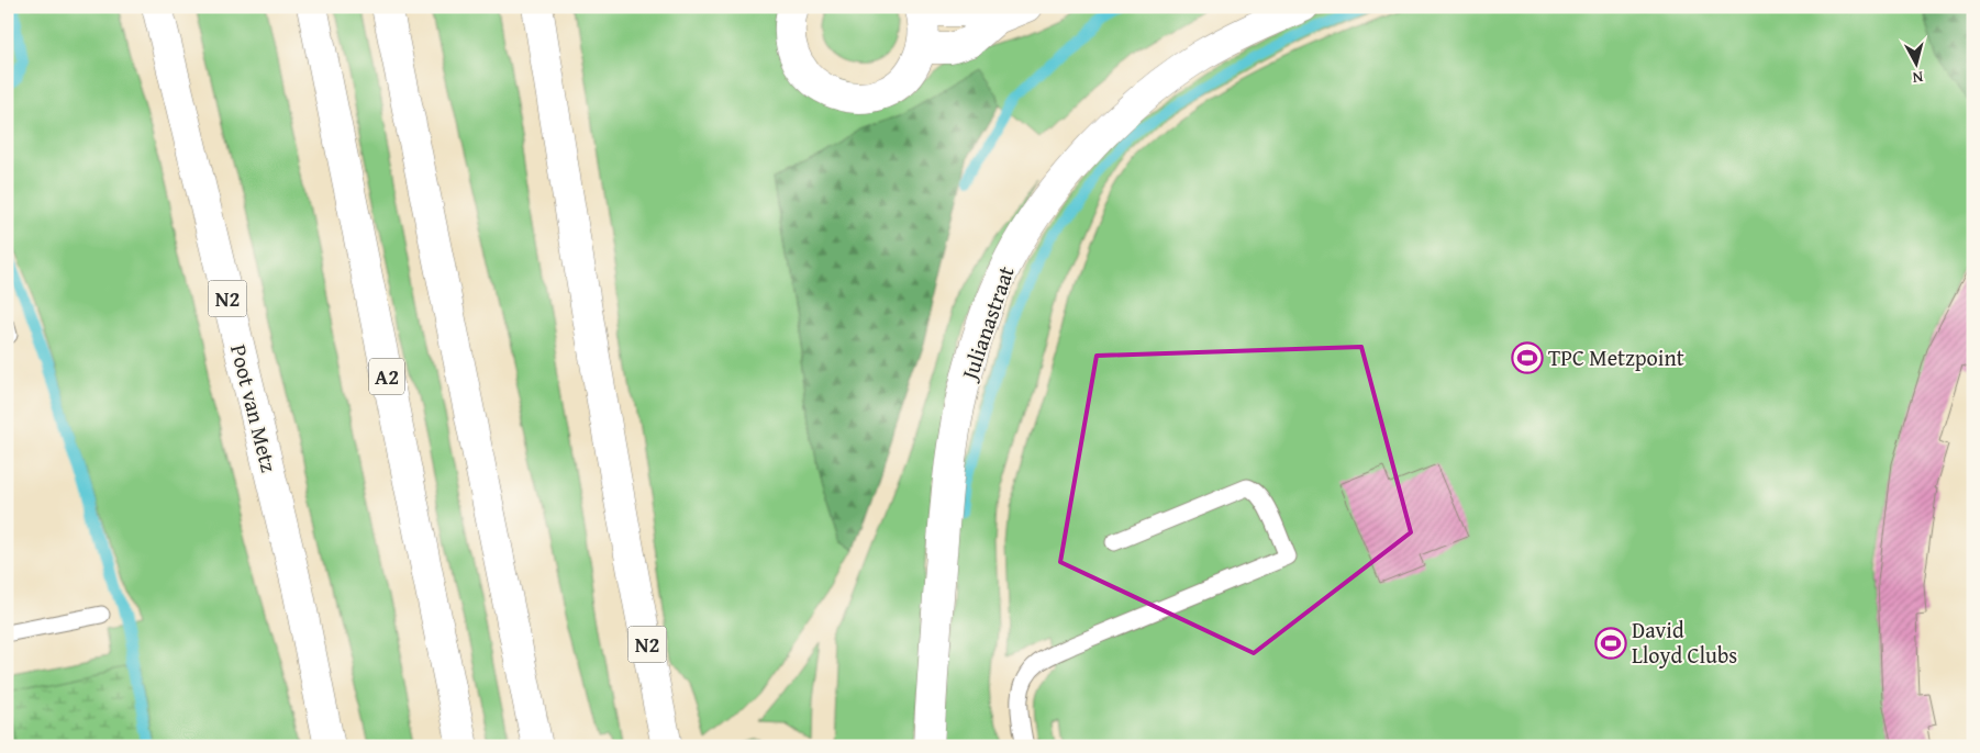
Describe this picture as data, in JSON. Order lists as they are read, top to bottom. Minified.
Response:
{"streets":{"main road":["N2","Julianastraat","A2","Poot van Metz"]},"places":{"sports":["TPC Metzpoint","David Lloyd Clubs"]},"north":"bottom"}
